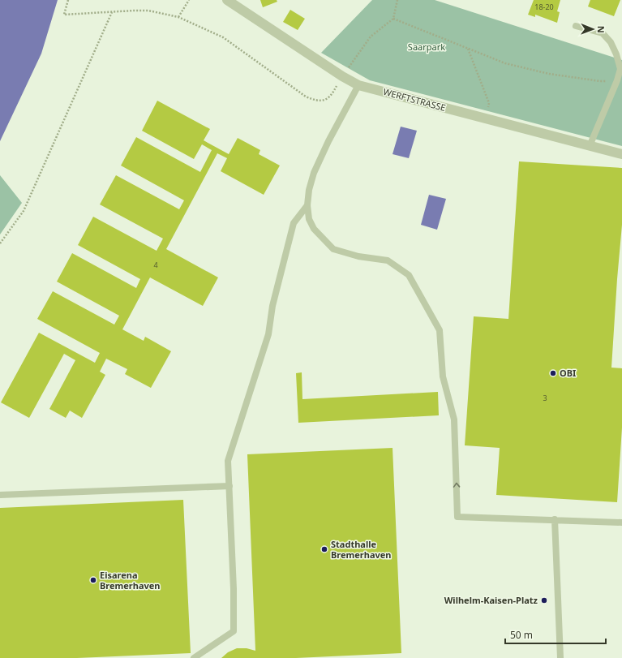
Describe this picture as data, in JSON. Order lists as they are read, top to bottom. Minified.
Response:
{"streets":{"street":["WERFTSTRASSE"]},"parks":["Saarpark"],"places":["OBI","Stadthalle Bremerhaven","Eisarena Bremerhaven","Wilhelm-Kaisen-Platz"],"house_numbers":["18-20","4","3"],"scale_bar":"50 m","north":"right"}
